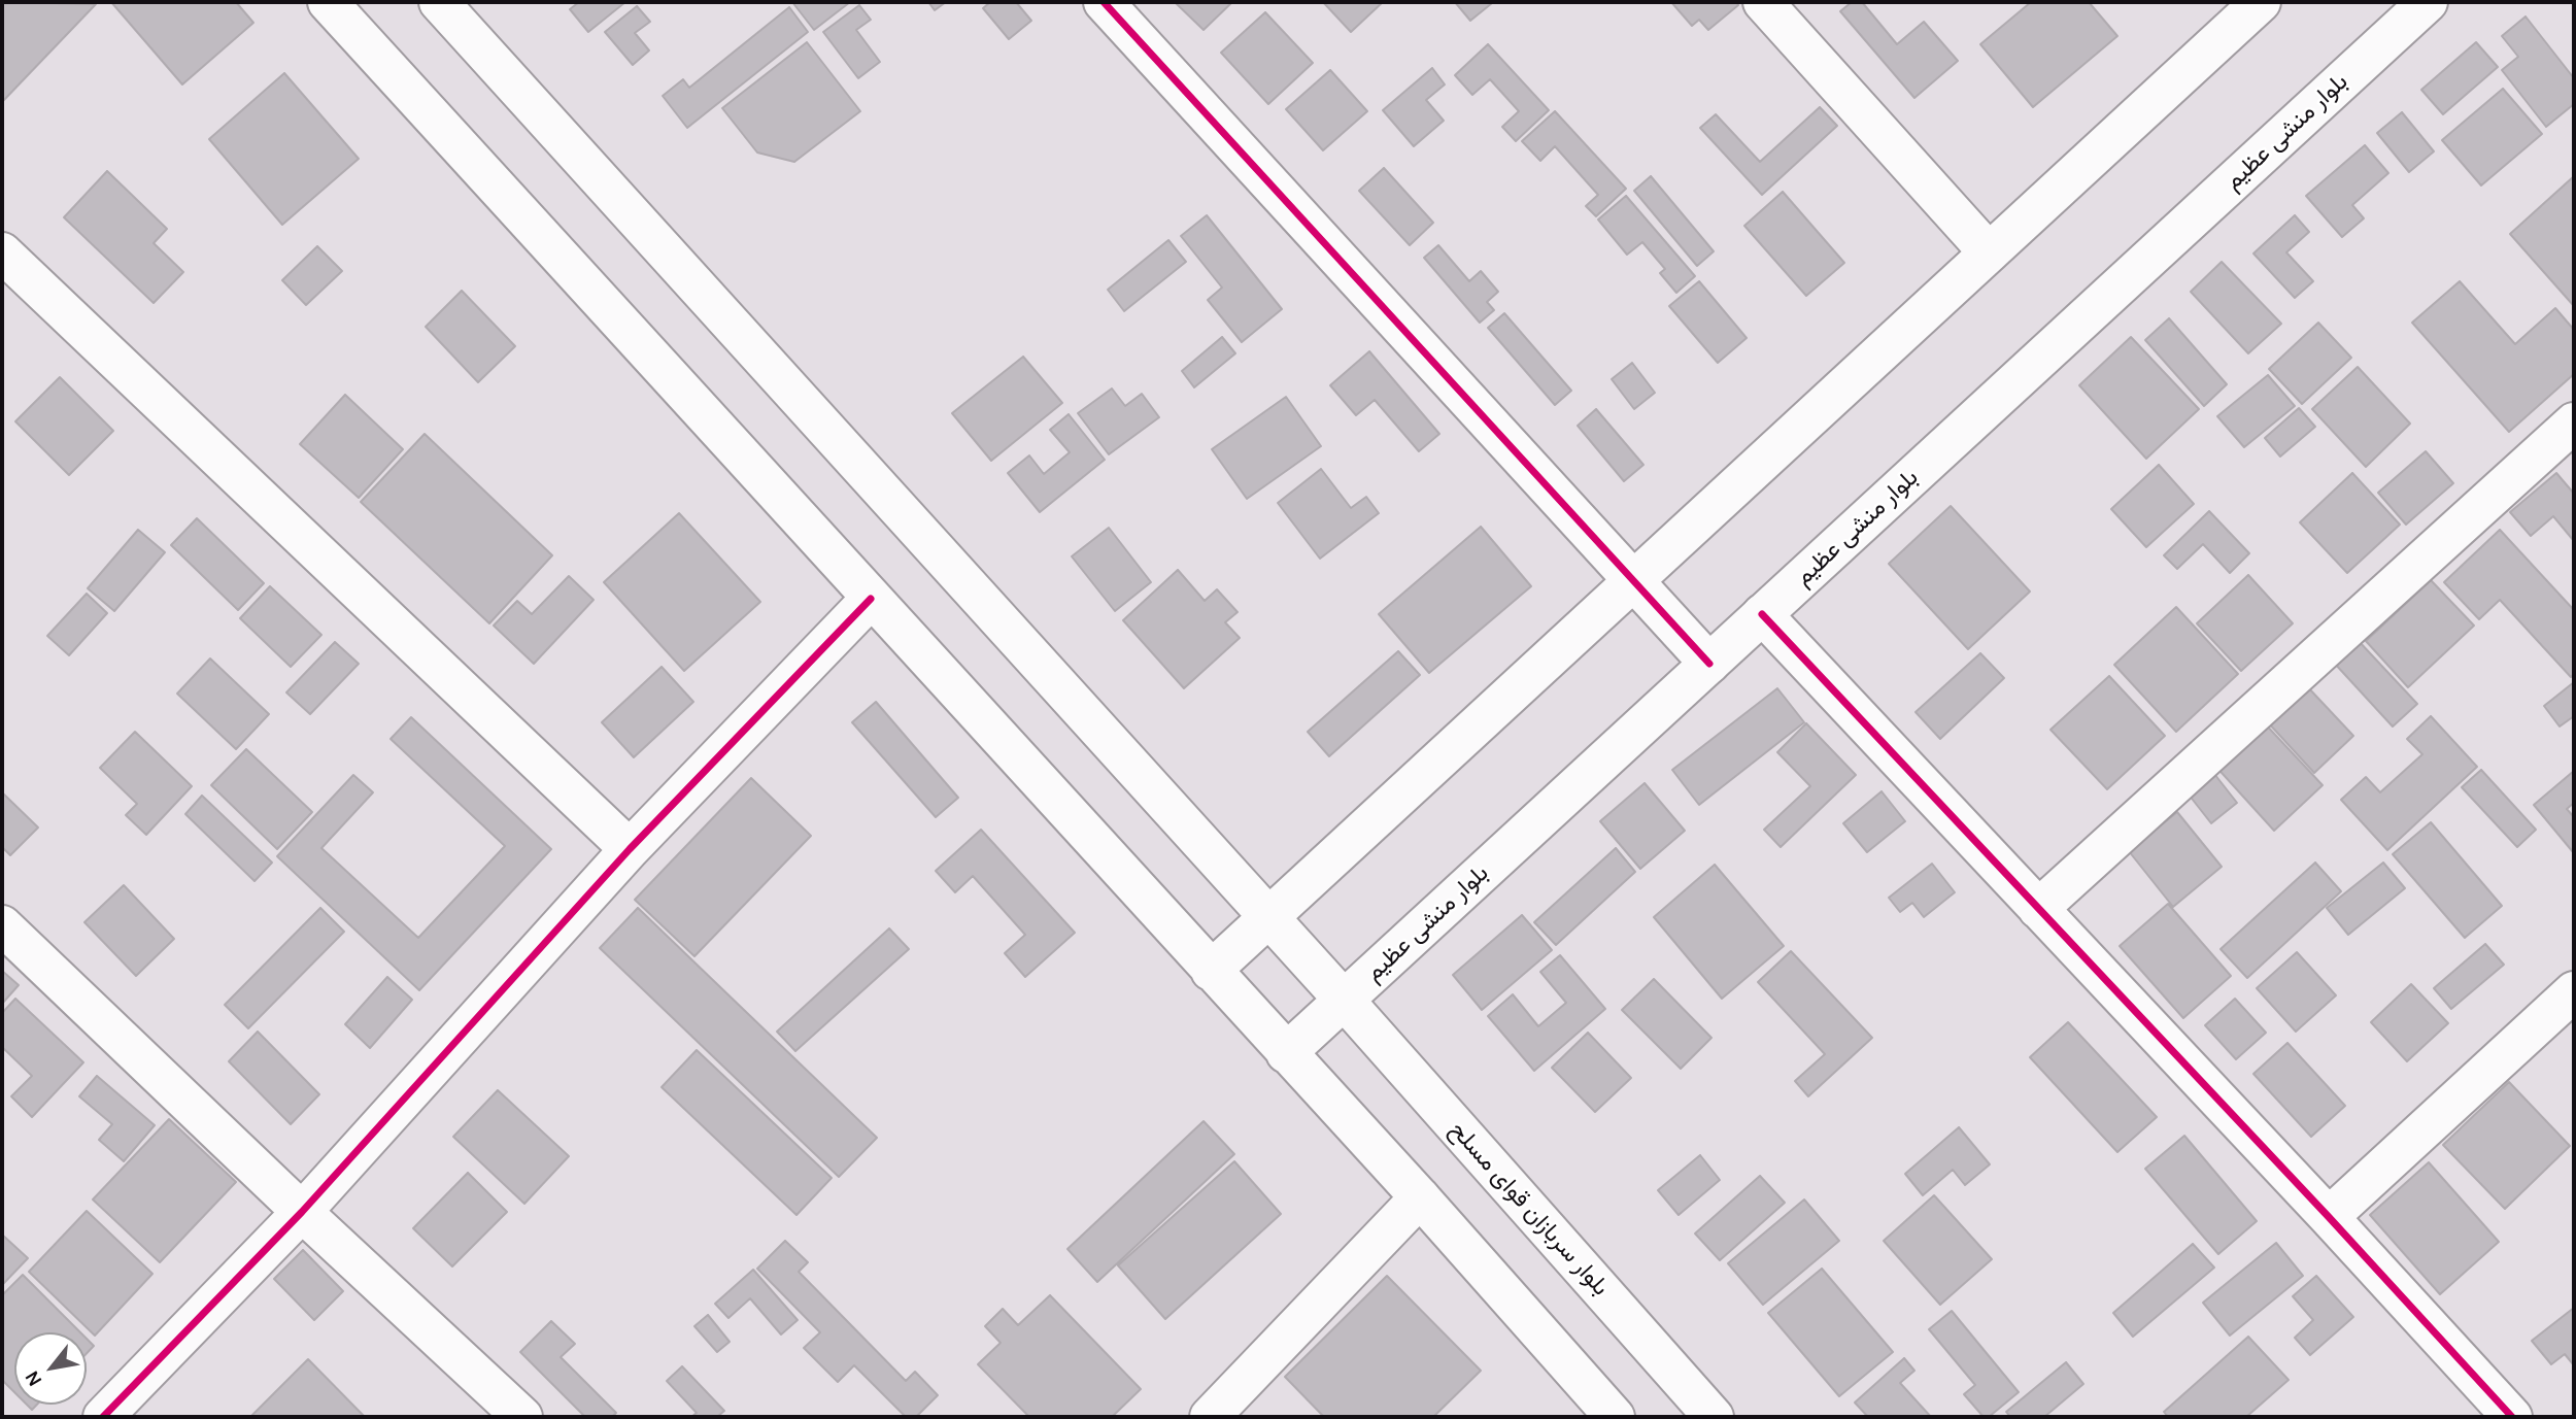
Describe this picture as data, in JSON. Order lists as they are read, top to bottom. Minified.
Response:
{"streets":{"main road":["بلوار منشی عظیم","بلوار سربازان قوای مسلح"]},"crossings":[["بلوار منشی عظیم","بلوار سربازان قوای مسلح"]],"north":"bottom left"}
